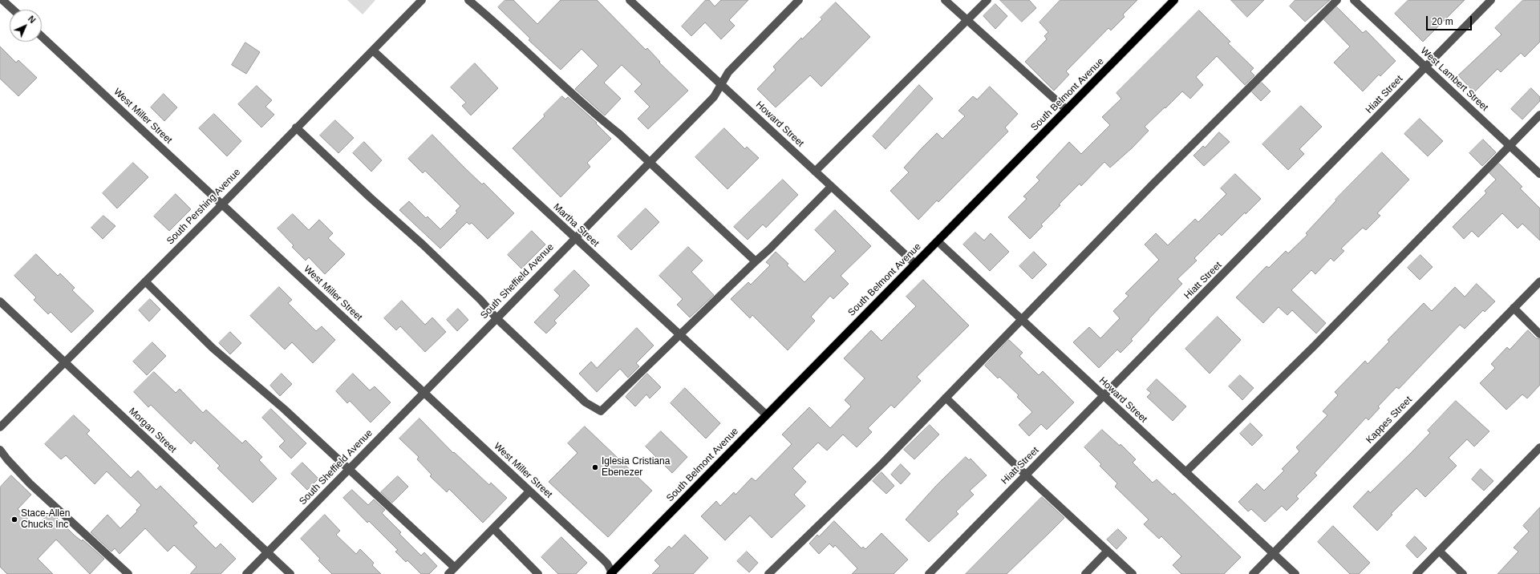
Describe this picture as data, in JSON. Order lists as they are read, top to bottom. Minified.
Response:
{"streets":{"main road":["South Belmont Avenue"],"street":["West Lambert Street","Hiatt Street","West Miller Street","Howard Street","South Pershing Avenue","Martha Street","South Sheffield Avenue","Kappes Street","Morgan Street"]},"crossings":[["West Lambert Street","Hiatt Street"],["South Belmont Avenue","West Miller Street"],["South Belmont Avenue","Howard Street"],["South Belmont Avenue","Martha Street"],["Hiatt Street","Howard Street"],["West Miller Street","South Pershing Avenue"],["West Miller Street","South Sheffield Avenue"],["Howard Street","South Sheffield Avenue"],["Howard Street","Kappes Street"],["South Pershing Avenue","Martha Street"],["South Pershing Avenue","Morgan Street"],["Martha Street","South Sheffield Avenue"],["South Sheffield Avenue","Morgan Street"]],"places":["Iglesia Cristiana Ebenezer","Stace-Allen Chucks Inc"],"scale_bar":"20 m","north":"top right"}
